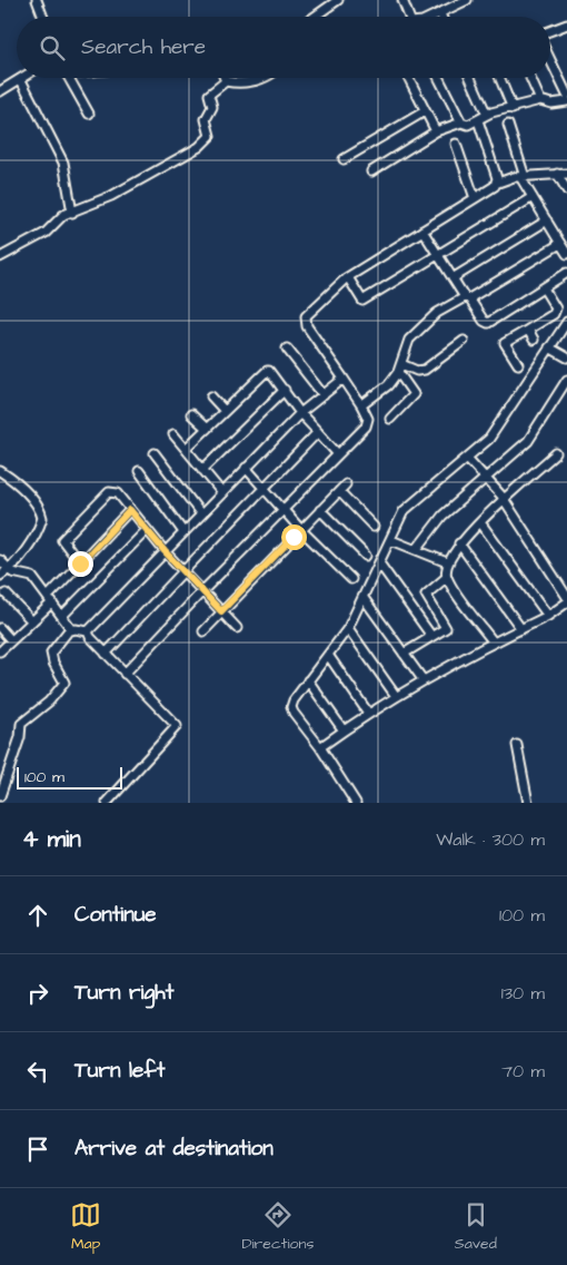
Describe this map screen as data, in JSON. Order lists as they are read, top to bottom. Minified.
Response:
{"scale_bar":"100 m","page":{"search":"Search here","scale":"100 m","heading":["4 min","Walk · 300 m"],"list":[["Continue","100 m"],["Turn right","130 m"],["Turn left","70 m"],"Arrive at destination"],"nav":["Map","Directions","Saved"]}}
